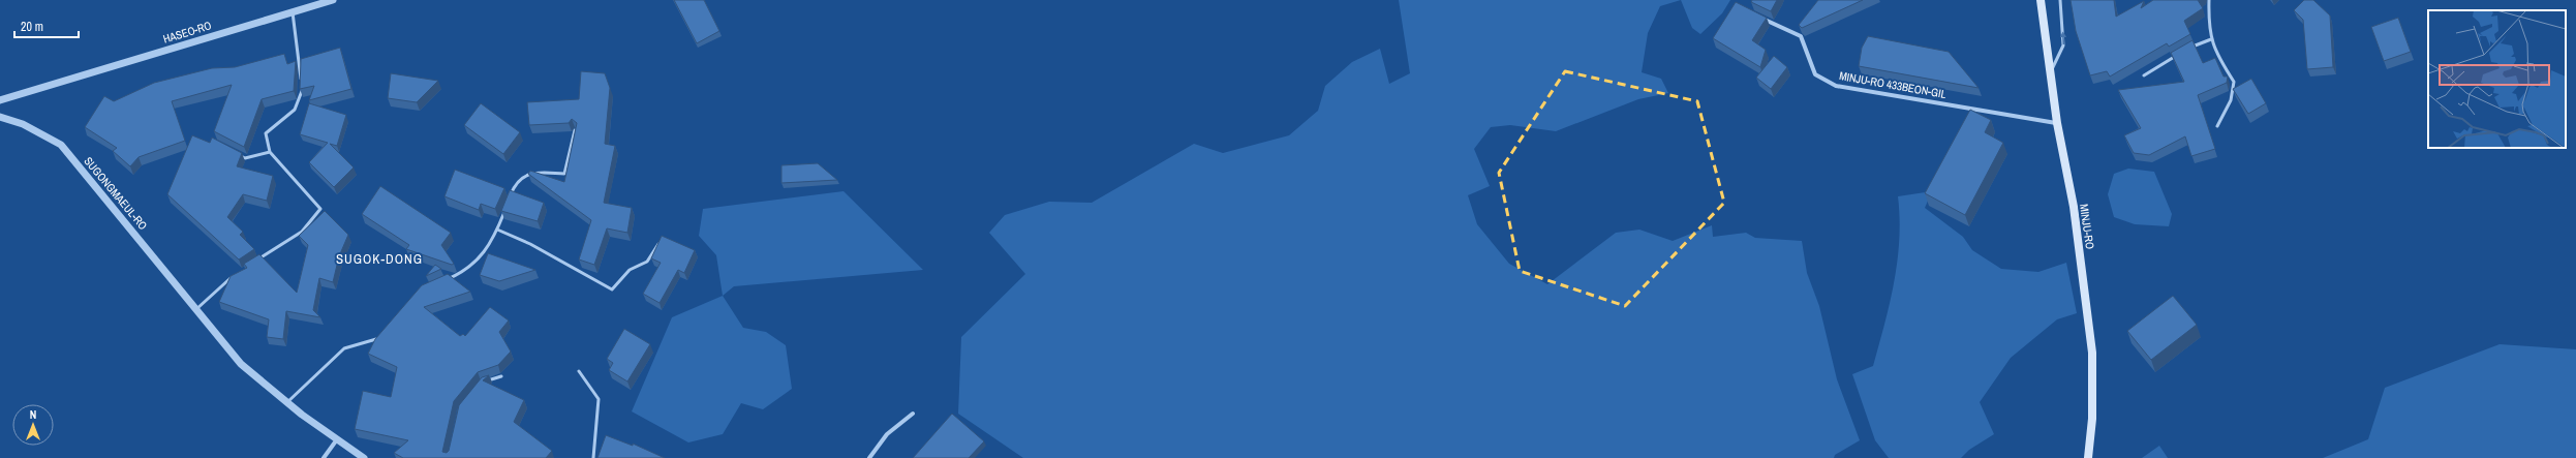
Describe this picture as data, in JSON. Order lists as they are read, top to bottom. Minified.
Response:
{"streets":{"main road":["MINJU-RO"],"street":["HASEO-RO","MINJU-RO 433BEON-GIL","SUGONGMAEUL-RO"]},"crossings":[["MINJU-RO 433BEON-GIL","MINJU-RO"]],"districts":["SUGOK-DONG"],"scale_bar":"20 m","north":"top"}
